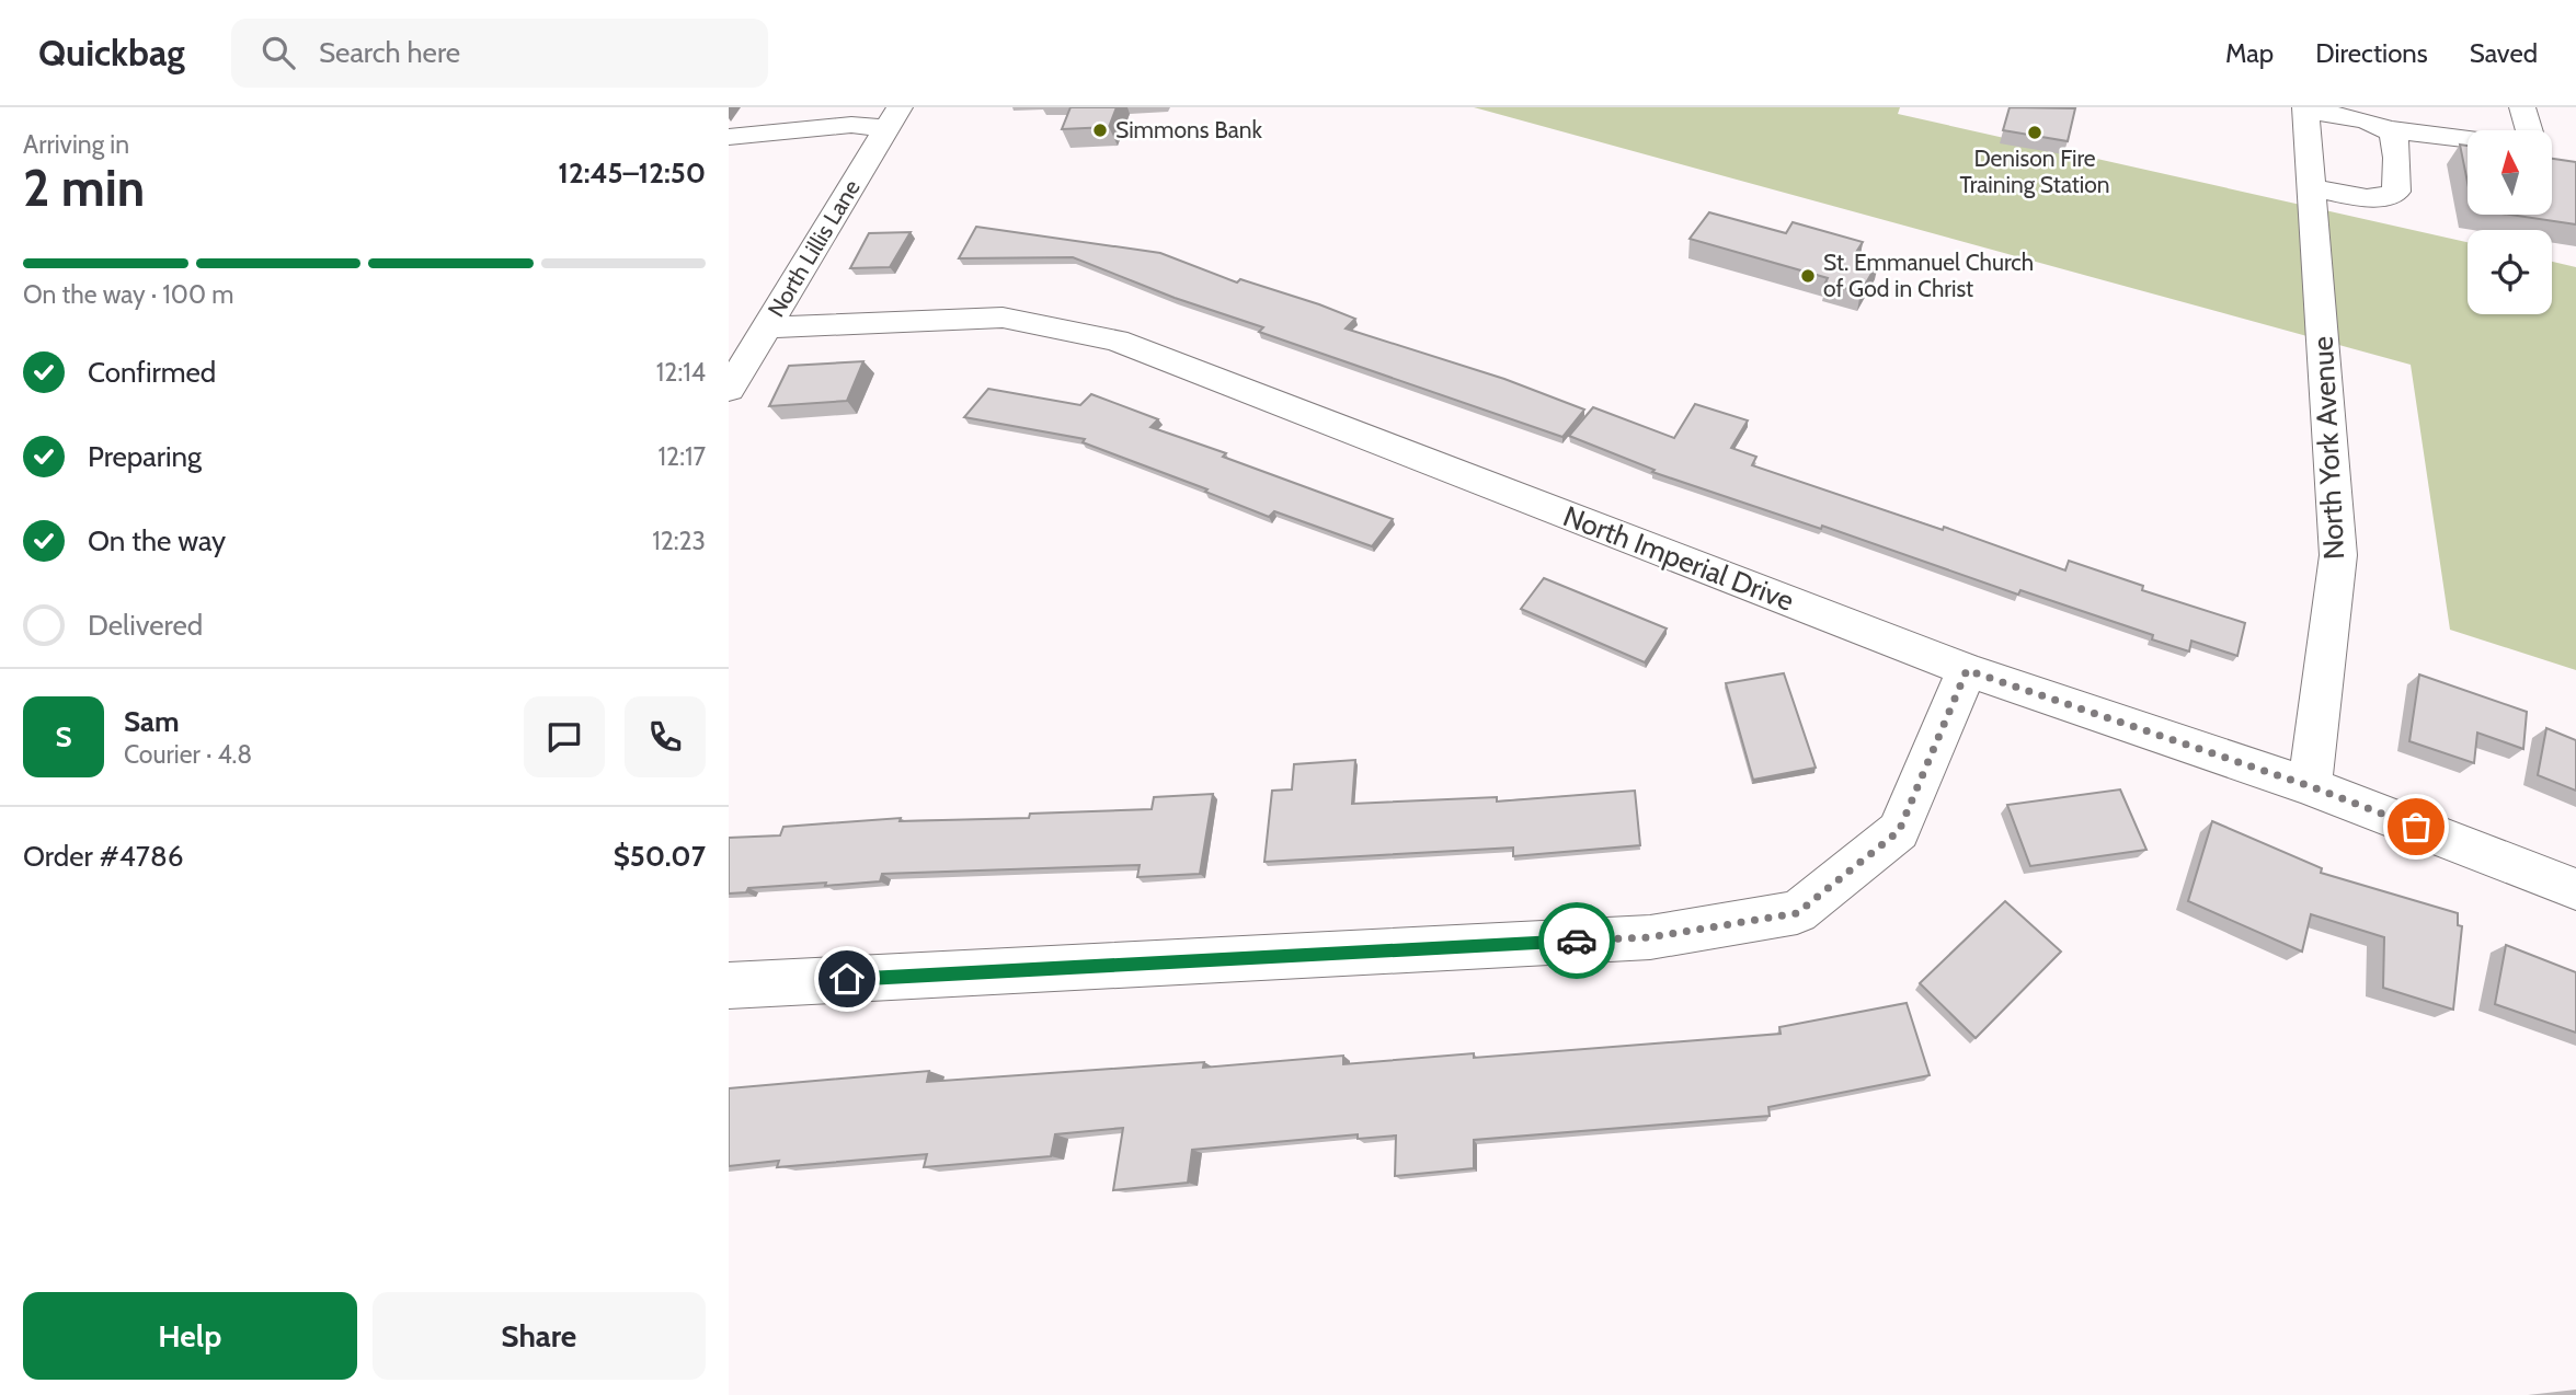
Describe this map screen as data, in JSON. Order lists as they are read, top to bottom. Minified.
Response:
{"streets":{"street":["North Lillis Lane","North York Avenue","North Imperial Drive"]},"crossings":[["North Lillis Lane","North Imperial Drive"],["North York Avenue","North Imperial Drive"]],"places":["Simmons Bank","Denison Fire Training Station","St. Emmanuel Church of God in Christ"],"north":"top","page":{"header":"Quickbag","search":"Search here","nav":["Map","Directions","Saved"],"heading":["2 min","Arriving in","12:45–12:50"],"panel":["Sam","Courier · 4.8","Order #4786","$50.07"],"bar":"On the way · 100 m","list":[["Confirmed","12:14"],["Preparing","12:17"],["On the way","12:23"],"Delivered"],"round":"S","buttons":["Help","Share"]}}
